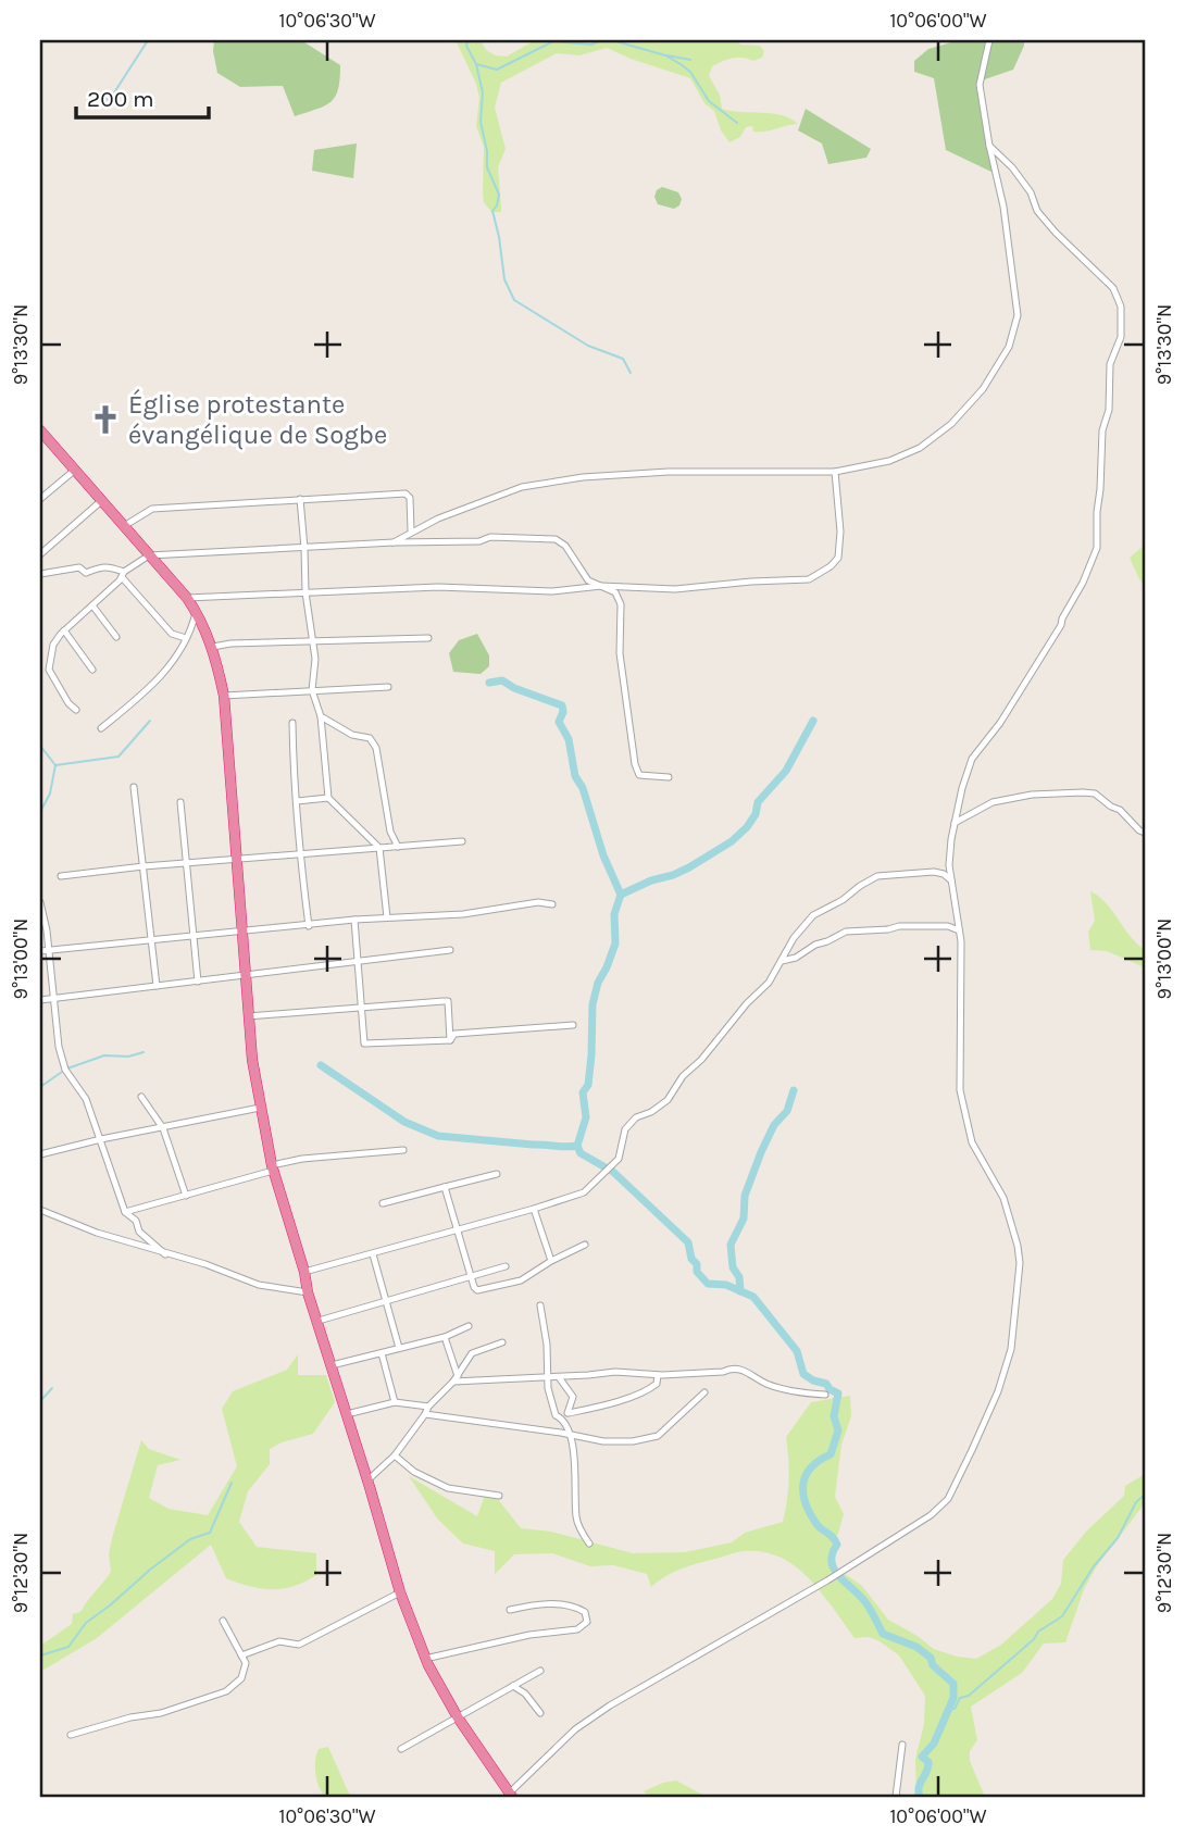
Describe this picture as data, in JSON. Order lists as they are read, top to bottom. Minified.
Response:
{"places":{"church":["Église protestante évangélique de Sogbe"]},"scale_bar":"200 m","coordinates":["10°06'30\"W","10°06'00\"W","9°13'30\"N","9°13'00\"N","9°12'30\"N"]}
